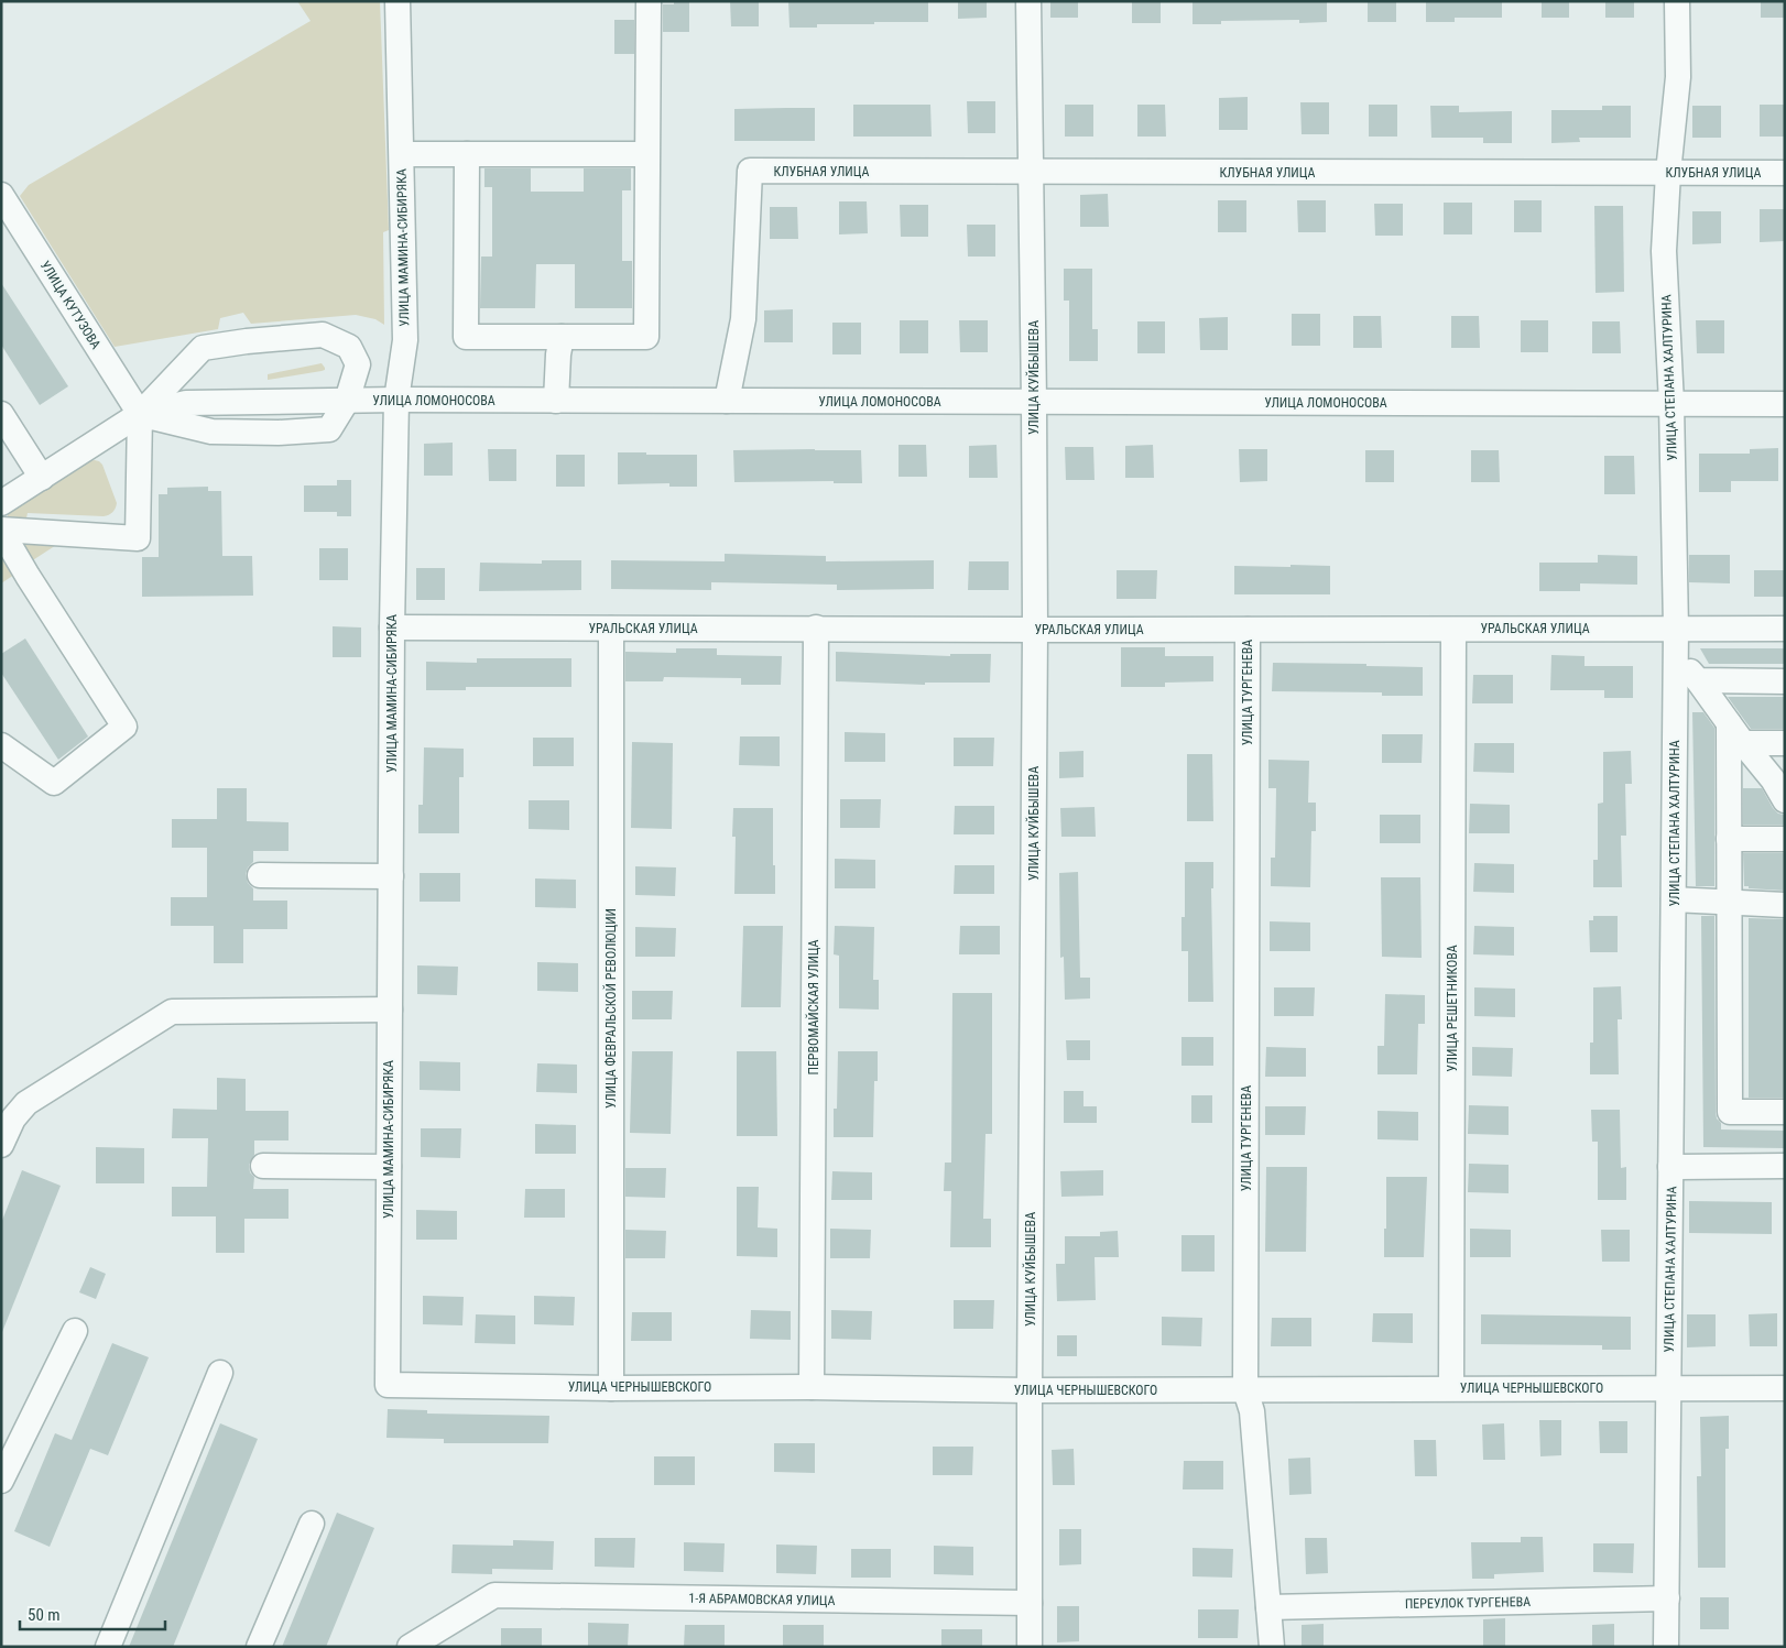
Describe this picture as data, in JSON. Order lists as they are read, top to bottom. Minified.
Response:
{"streets":{"street":["КЛУБНАЯ УЛИЦА","УЛИЦА МАМИНА-СИБИРЯКА","УЛИЦА КУТУЗОВА","УЛИЦА КУЙБЫШЕВА","УЛИЦА СТЕПАНА ХАЛТУРИНА","УЛИЦА ЛОМОНОСОВА","УРАЛЬСКАЯ УЛИЦА","УЛИЦА ТУРГЕНЕВА","ПЕРВОМАЙСКАЯ УЛИЦА","УЛИЦА ФЕВРАЛЬСКОЙ РЕВОЛЮЦИИ","УЛИЦА РЕШЕТНИКОВА","УЛИЦА ЧЕРНЫШЕВСКОГО","1-Я АБРАМОВСКАЯ УЛИЦА","ПЕРЕУЛОК ТУРГЕНЕВА"]},"crossings":[["КЛУБНАЯ УЛИЦА","УЛИЦА КУЙБЫШЕВА"],["КЛУБНАЯ УЛИЦА","УЛИЦА СТЕПАНА ХАЛТУРИНА"],["КЛУБНАЯ УЛИЦА","УЛИЦА ЛОМОНОСОВА"],["УЛИЦА МАМИНА-СИБИРЯКА","УЛИЦА ЛОМОНОСОВА"],["УЛИЦА МАМИНА-СИБИРЯКА","УРАЛЬСКАЯ УЛИЦА"],["УЛИЦА МАМИНА-СИБИРЯКА","УЛИЦА ЧЕРНЫШЕВСКОГО"],["УЛИЦА КУТУЗОВА","УЛИЦА ЛОМОНОСОВА"],["УЛИЦА КУЙБЫШЕВА","УЛИЦА ЛОМОНОСОВА"],["УЛИЦА КУЙБЫШЕВА","УРАЛЬСКАЯ УЛИЦА"],["УЛИЦА КУЙБЫШЕВА","УЛИЦА ЧЕРНЫШЕВСКОГО"],["УЛИЦА КУЙБЫШЕВА","1-Я АБРАМОВСКАЯ УЛИЦА"],["УЛИЦА СТЕПАНА ХАЛТУРИНА","УЛИЦА ЛОМОНОСОВА"],["УЛИЦА СТЕПАНА ХАЛТУРИНА","УРАЛЬСКАЯ УЛИЦА"],["УЛИЦА СТЕПАНА ХАЛТУРИНА","УЛИЦА ЧЕРНЫШЕВСКОГО"],["УЛИЦА СТЕПАНА ХАЛТУРИНА","ПЕРЕУЛОК ТУРГЕНЕВА"],["УРАЛЬСКАЯ УЛИЦА","УЛИЦА ТУРГЕНЕВА"],["УРАЛЬСКАЯ УЛИЦА","ПЕРВОМАЙСКАЯ УЛИЦА"],["УРАЛЬСКАЯ УЛИЦА","УЛИЦА ФЕВРАЛЬСКОЙ РЕВОЛЮЦИИ"],["УРАЛЬСКАЯ УЛИЦА","УЛИЦА РЕШЕТНИКОВА"],["УЛИЦА ТУРГЕНЕВА","УЛИЦА ЧЕРНЫШЕВСКОГО"],["УЛИЦА ТУРГЕНЕВА","ПЕРЕУЛОК ТУРГЕНЕВА"],["ПЕРВОМАЙСКАЯ УЛИЦА","УЛИЦА ЧЕРНЫШЕВСКОГО"],["УЛИЦА ФЕВРАЛЬСКОЙ РЕВОЛЮЦИИ","УЛИЦА ЧЕРНЫШЕВСКОГО"],["УЛИЦА РЕШЕТНИКОВА","УЛИЦА ЧЕРНЫШЕВСКОГО"]],"scale_bar":"50 m"}
